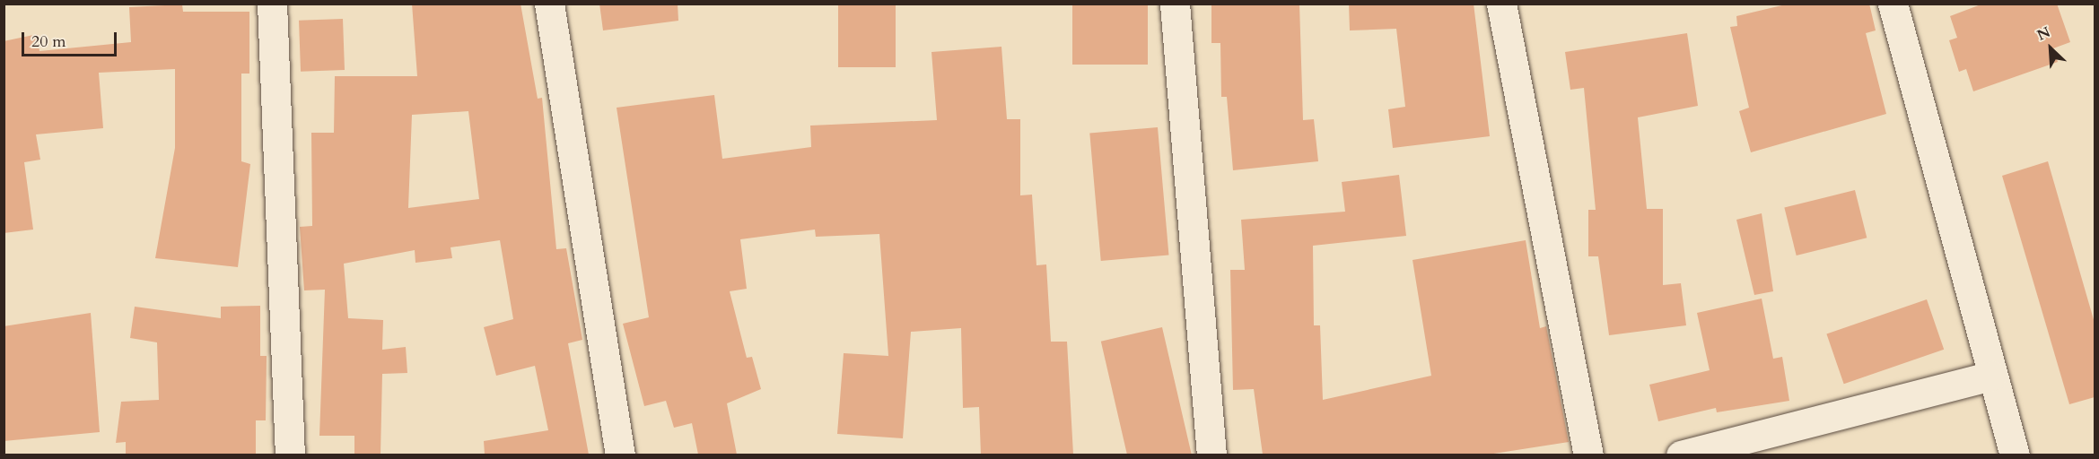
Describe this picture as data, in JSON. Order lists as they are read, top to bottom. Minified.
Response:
{"scale_bar":"20 m","north":"top left"}
